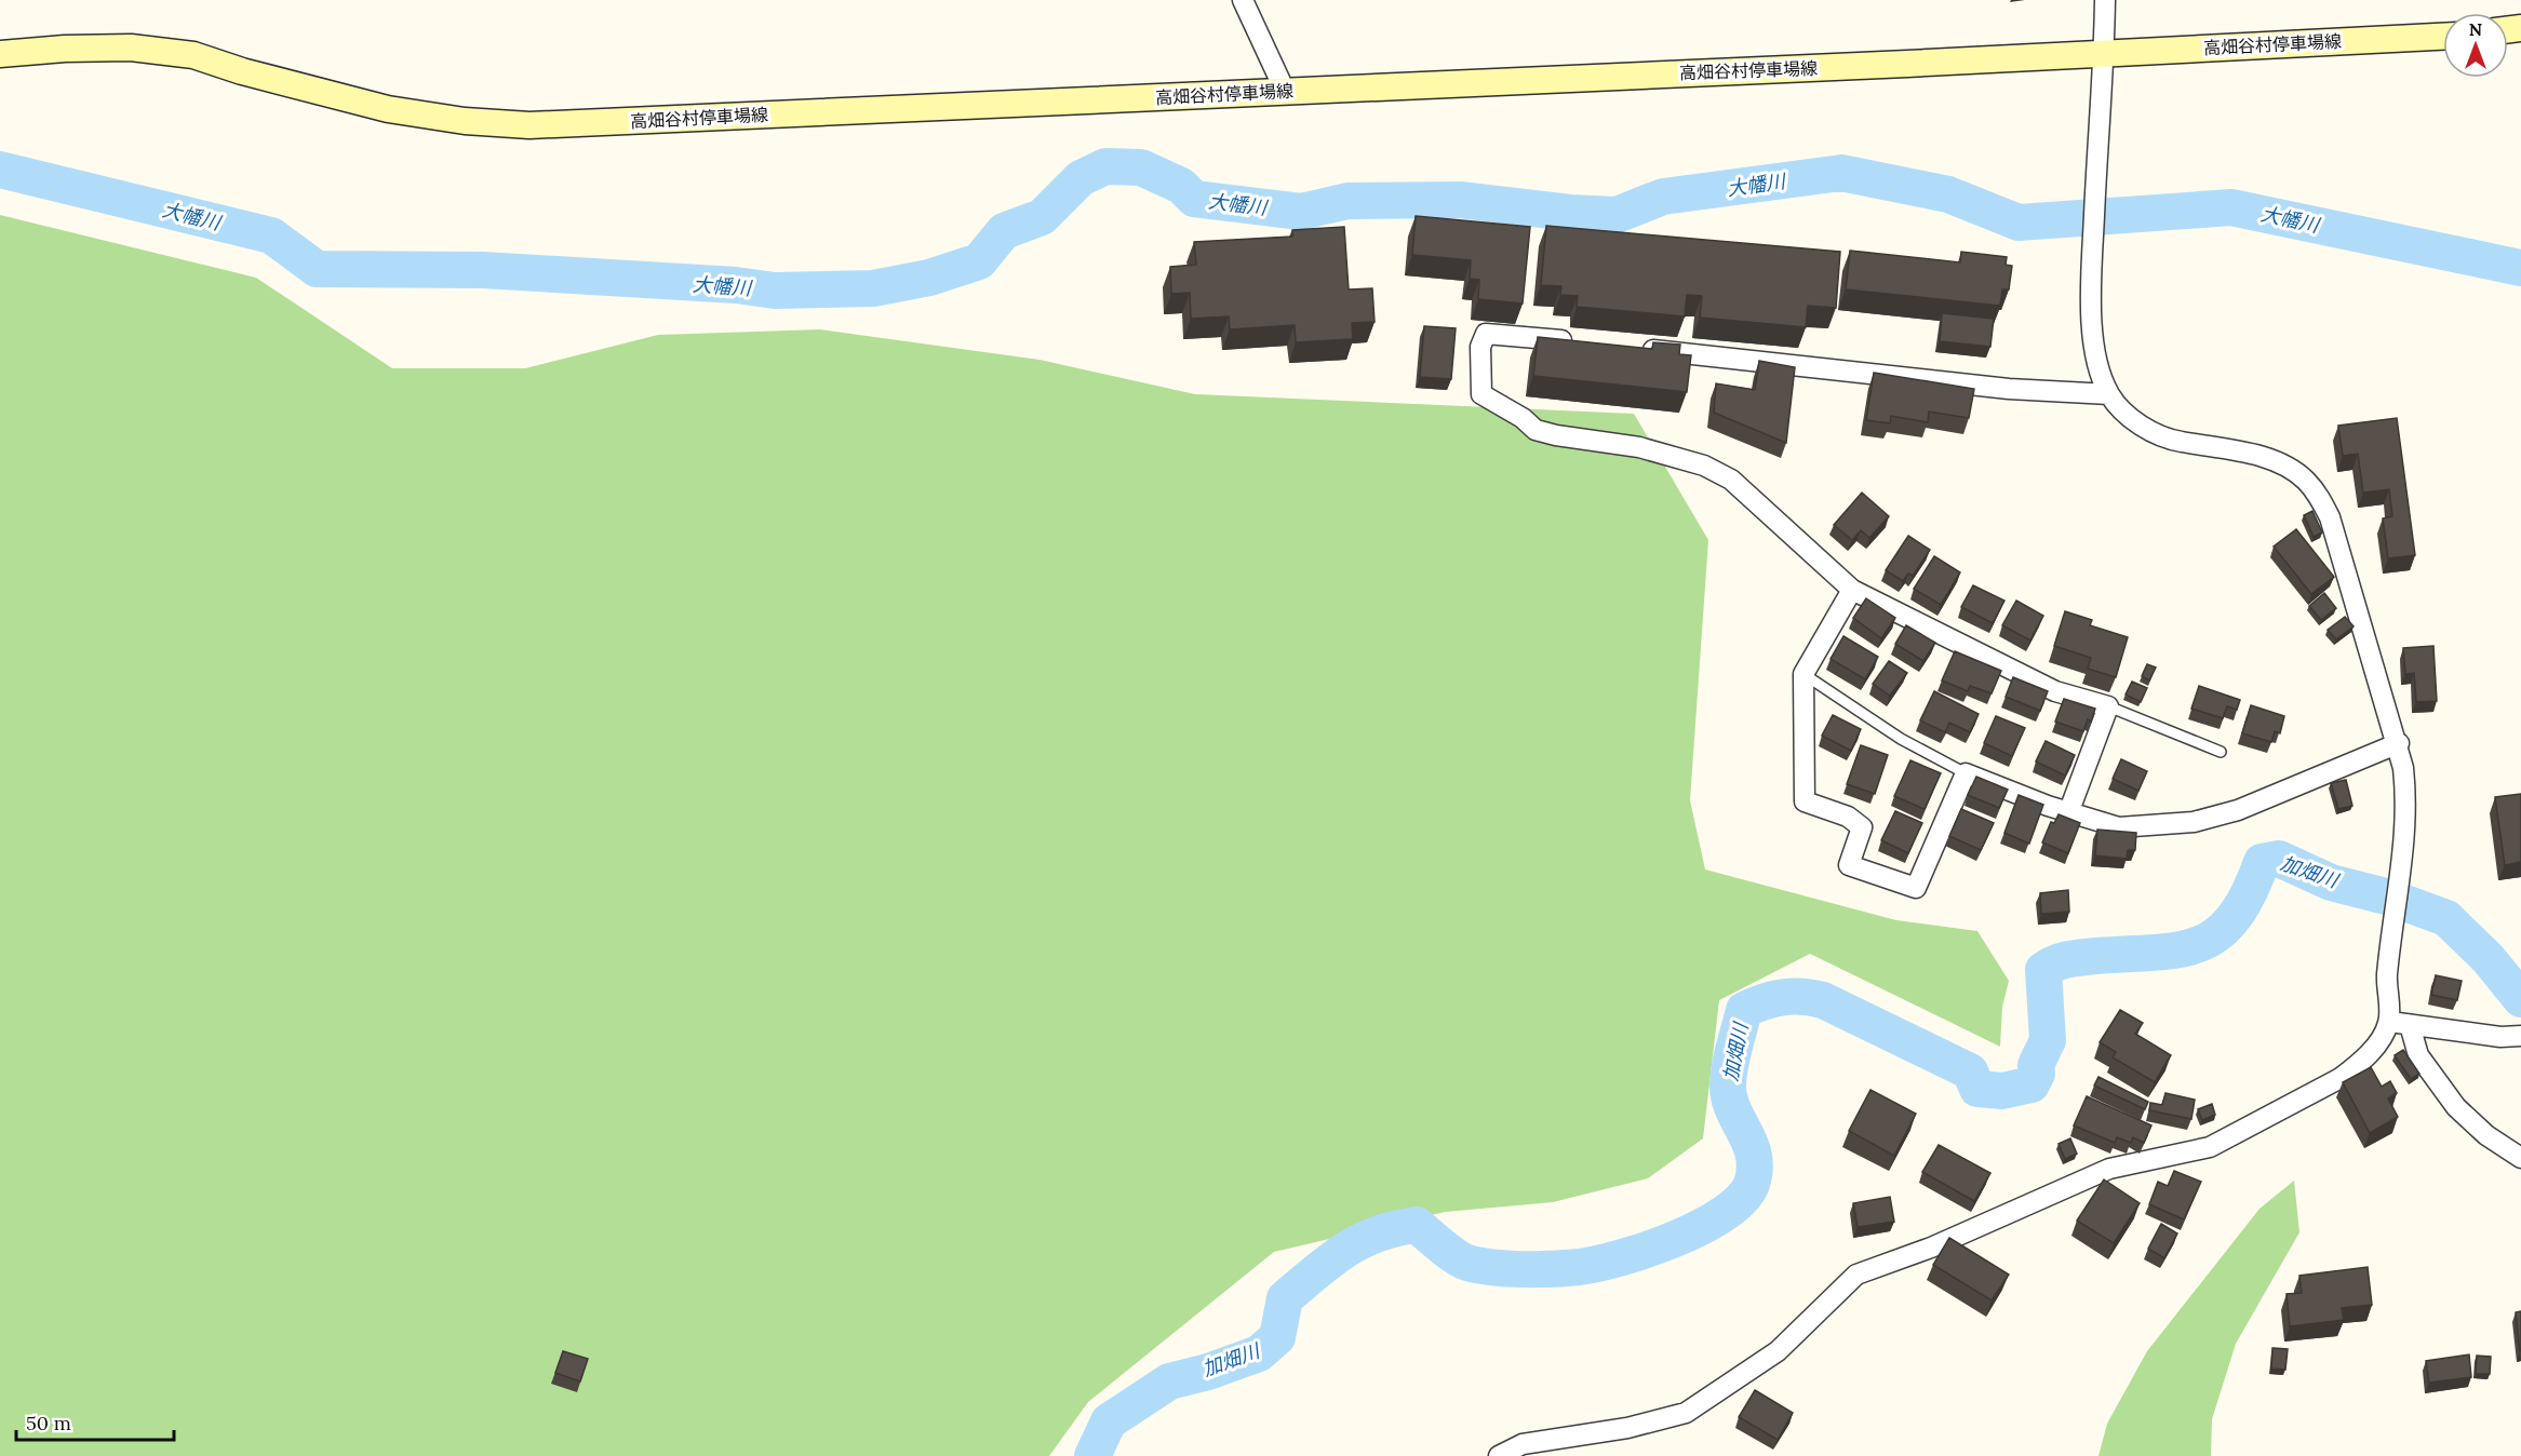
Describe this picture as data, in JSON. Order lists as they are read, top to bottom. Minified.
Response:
{"streets":{"main road":["高畑谷村停車場線"]},"water":["大幡川","加畑川"],"scale_bar":"50 m","north":"top"}
